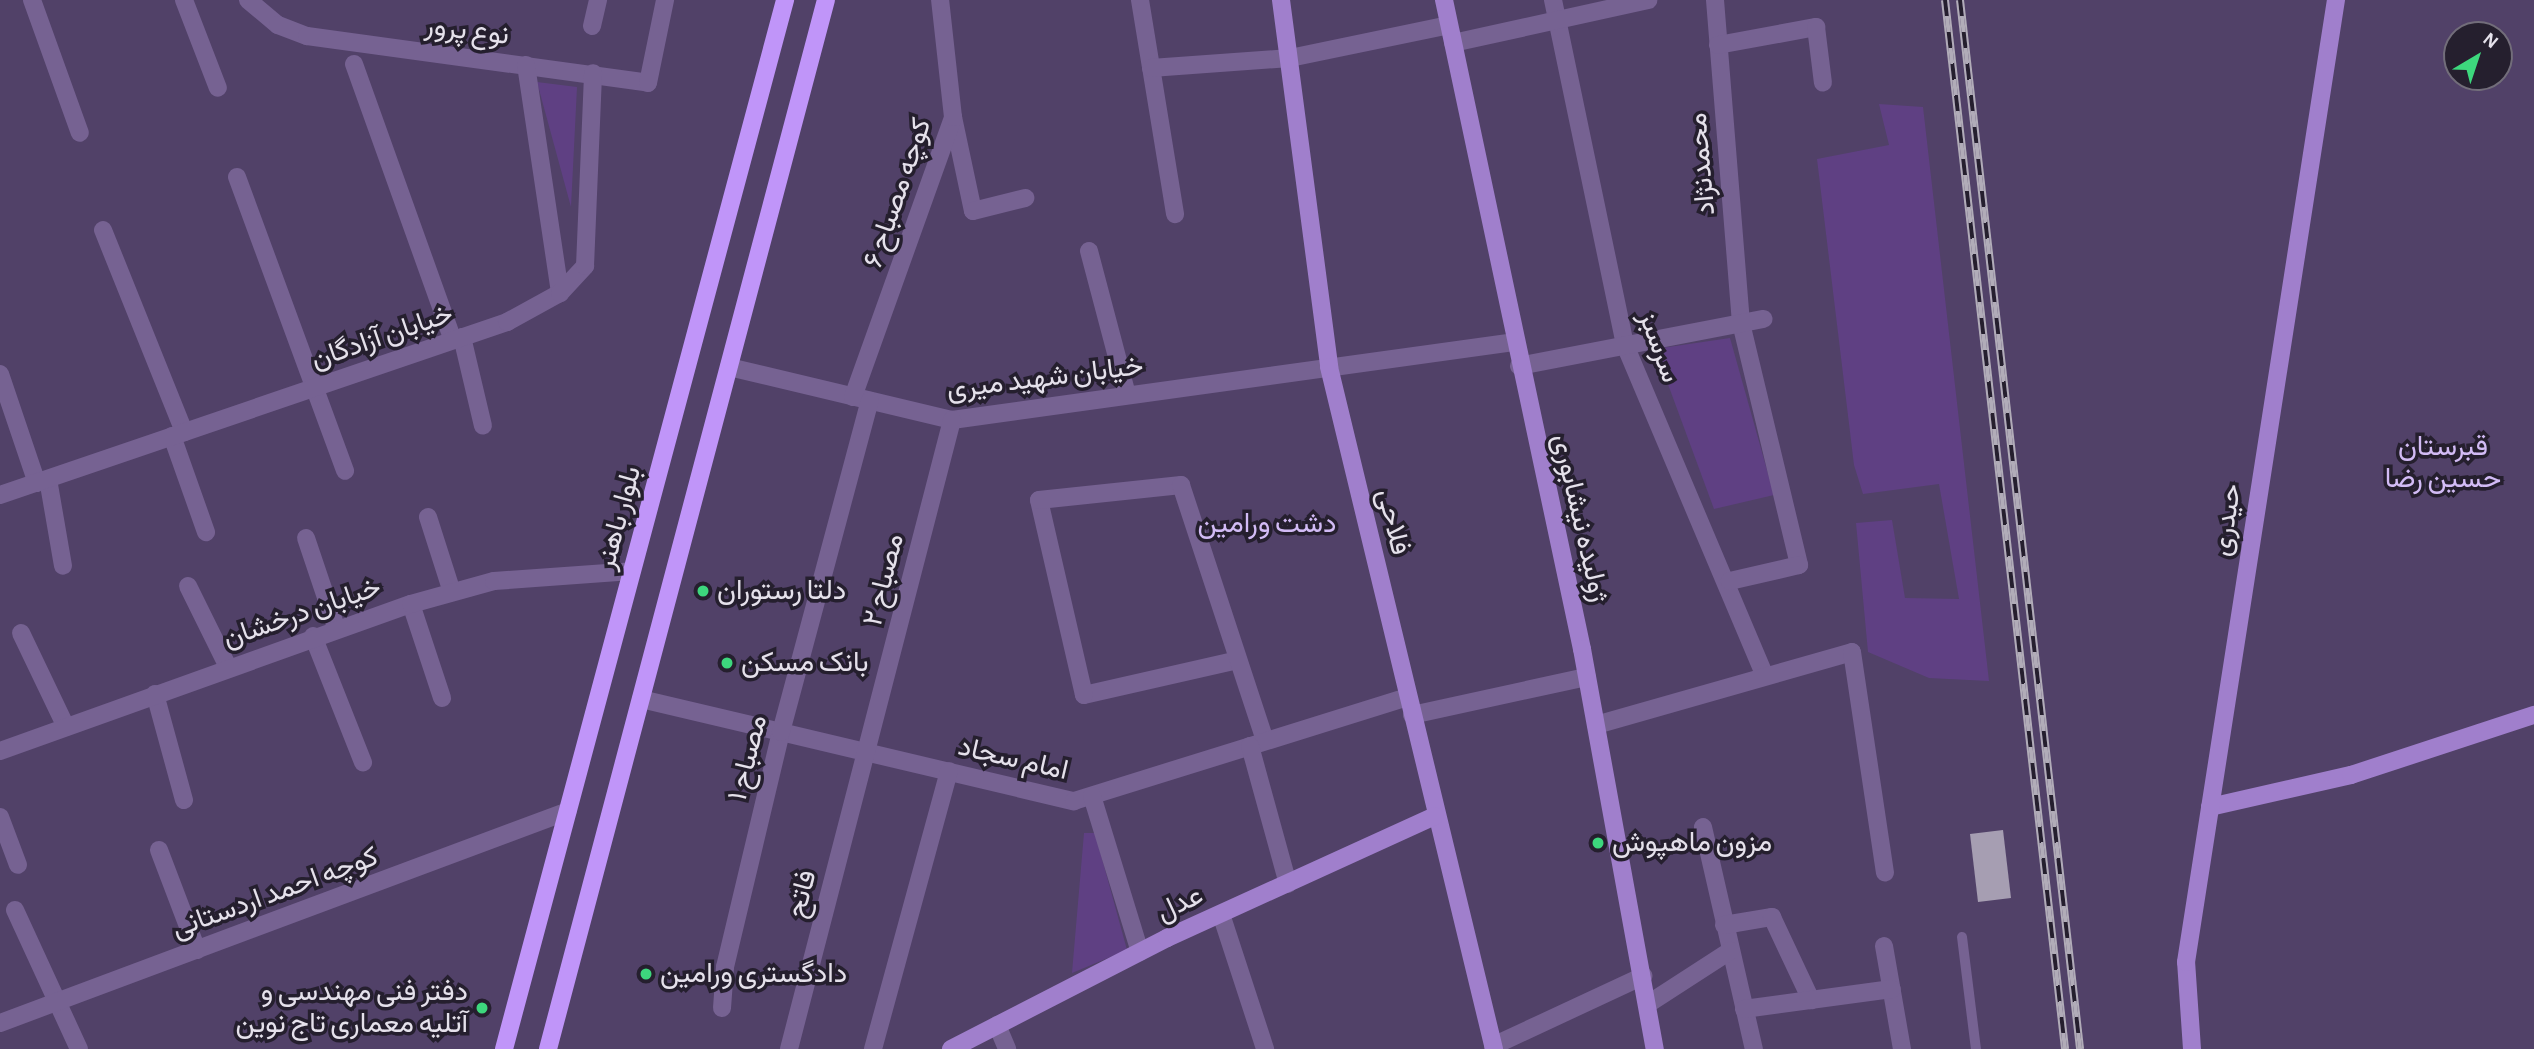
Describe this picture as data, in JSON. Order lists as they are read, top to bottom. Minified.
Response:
{"streets":{"main road":["بلوار باهنر","ژولیده نیشابوری","حیدری","فلاحی","عدل"],"street":["نوع پرور","محمدنژاد","کوچه مصباح ۶","خیابان آزادگان","سرسبز","خیابان شهید میری","مصباح ۲","خیابان درخشان","مصباح ۱","امام سجاد","کوچه احمد اردستانی","فاتح"]},"crossings":[["نوع پرور","خیابان آزادگان"],["محمدنژاد","سرسبز"],["کوچه مصباح ۶","خیابان شهید میری"],["کوچه مصباح ۶","مصباح ۱"],["خیابان شهید میری","ژولیده نیشابوری"],["خیابان شهید میری","فلاحی"],["خیابان شهید میری","مصباح ۲"],["خیابان شهید میری","مصباح ۱"],["بلوار باهنر","خیابان درخشان"],["بلوار باهنر","کوچه احمد اردستانی"],["ژولیده نیشابوری","امام سجاد"],["فلاحی","امام سجاد"],["فلاحی","عدل"],["مصباح ۲","امام سجاد"],["مصباح ۲","فاتح"],["مصباح ۱","امام سجاد"],["امام سجاد","فاتح"]],"parks":["قبرستان حسین رضا","دشت ورامین"],"places":["دلتا رستوران","بانک مسکن","مزون ماهپوش","دادگستری ورامین","دفتر فنی مهندسی و آتلیه معماری تاج نوین"],"north":"top right"}
